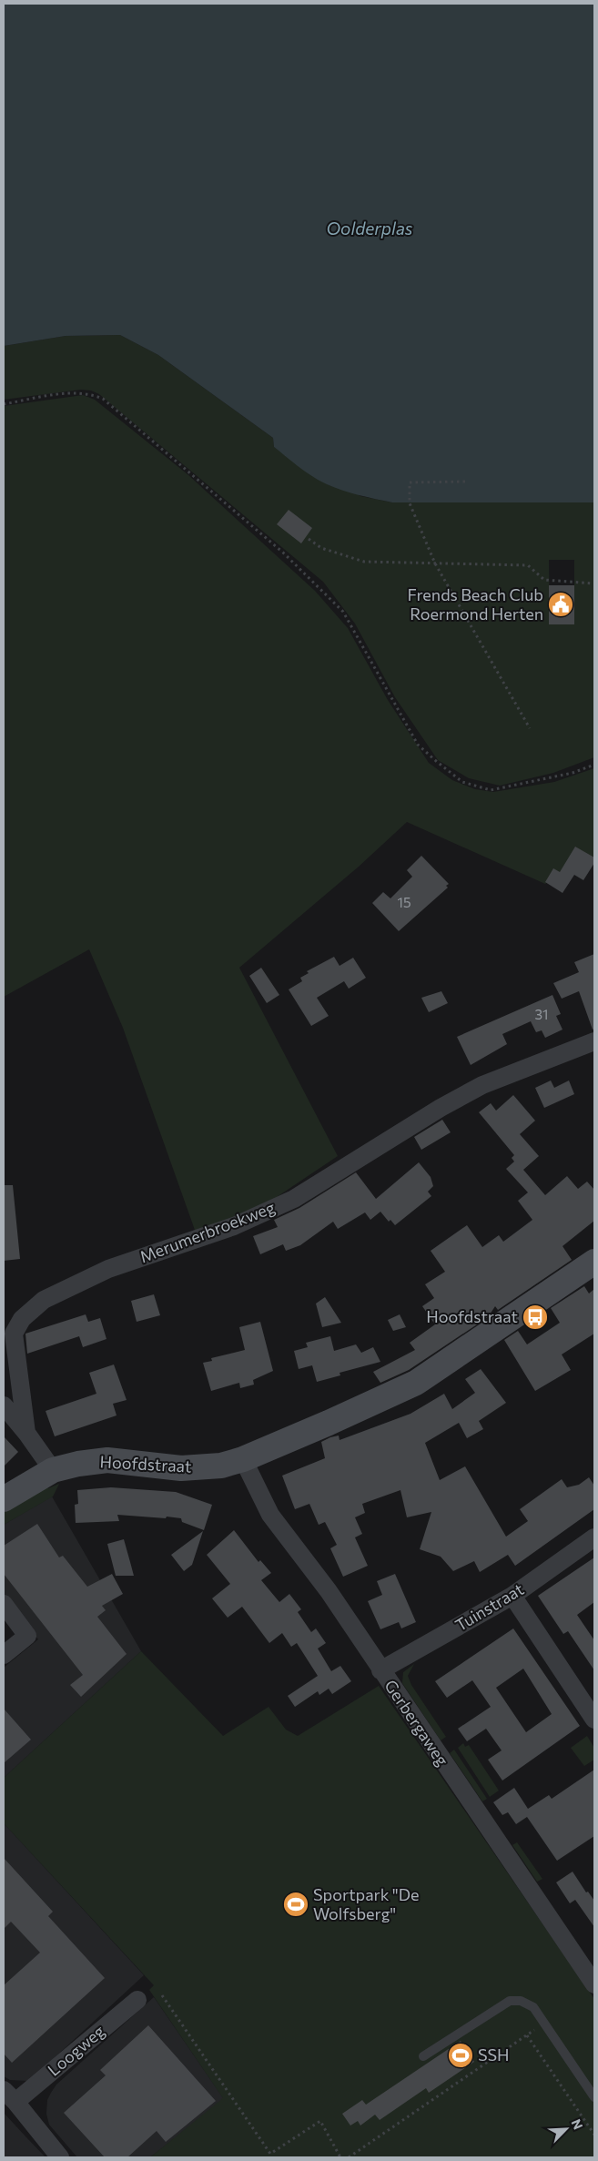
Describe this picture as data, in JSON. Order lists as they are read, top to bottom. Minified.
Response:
{"streets":{"street":["Merumerbroekweg","Hoofdstraat","Tuinstraat","Gerbergaweg","Loogweg"]},"crossings":[["Merumerbroekweg","Hoofdstraat"],["Hoofdstraat","Gerbergaweg"],["Tuinstraat","Gerbergaweg"]],"water":["Oolderplas"],"places":{"public building":["Frends Beach Club Roermond Herten"],"bus stop":["Hoofdstraat"],"sports":["Sportpark \"De Wolfsberg\"","SSH"]},"house_numbers":["15","31"],"north":"top right"}
